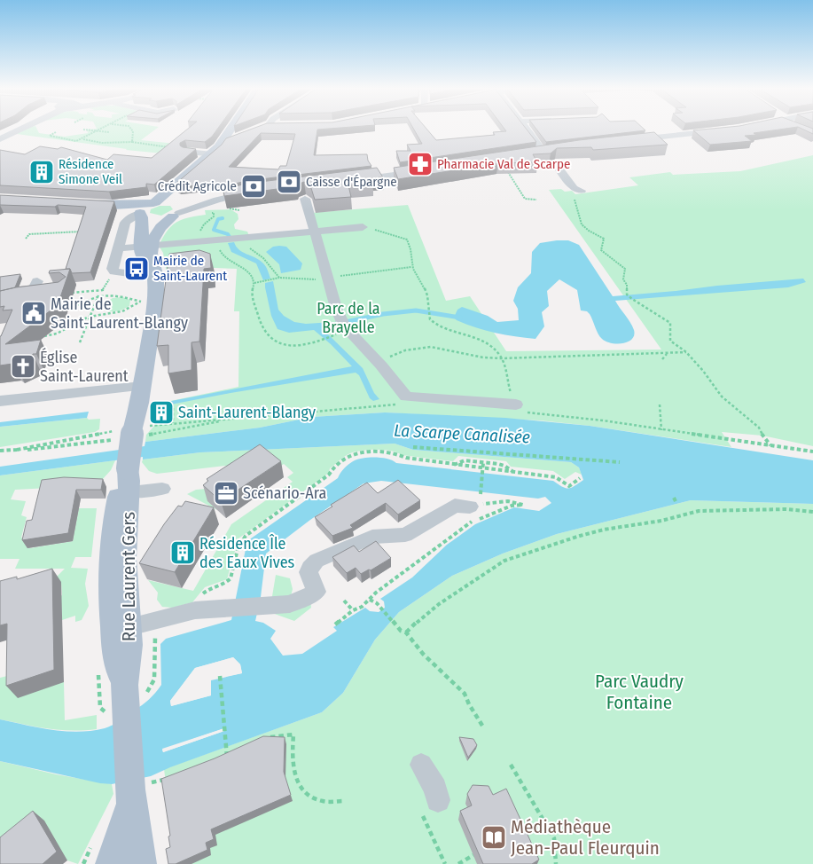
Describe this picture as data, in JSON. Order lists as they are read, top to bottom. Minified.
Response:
{"streets":{"main road":["Rue Laurent Gers"]},"water":["La Scarpe Canalisée"],"parks":["Parc de la Brayelle","Parc Vaudry Fontaine"],"places":{"pharmacy":["Pharmacie Val de Scarpe"],"building":["Résidence Simone Veil","Saint-Laurent-Blangy","Résidence Île des Eaux Vives"],"bank":["Caisse d'Épargne","Crédit Agricole"],"bus stop":["Mairie de Saint-Laurent"],"public building":["Mairie de Saint-Laurent-Blangy"],"church":["Église Saint-Laurent"],"office":["Scénario-Ara"],"library":["Médiathèque Jean-Paul Fleurquin"]}}
